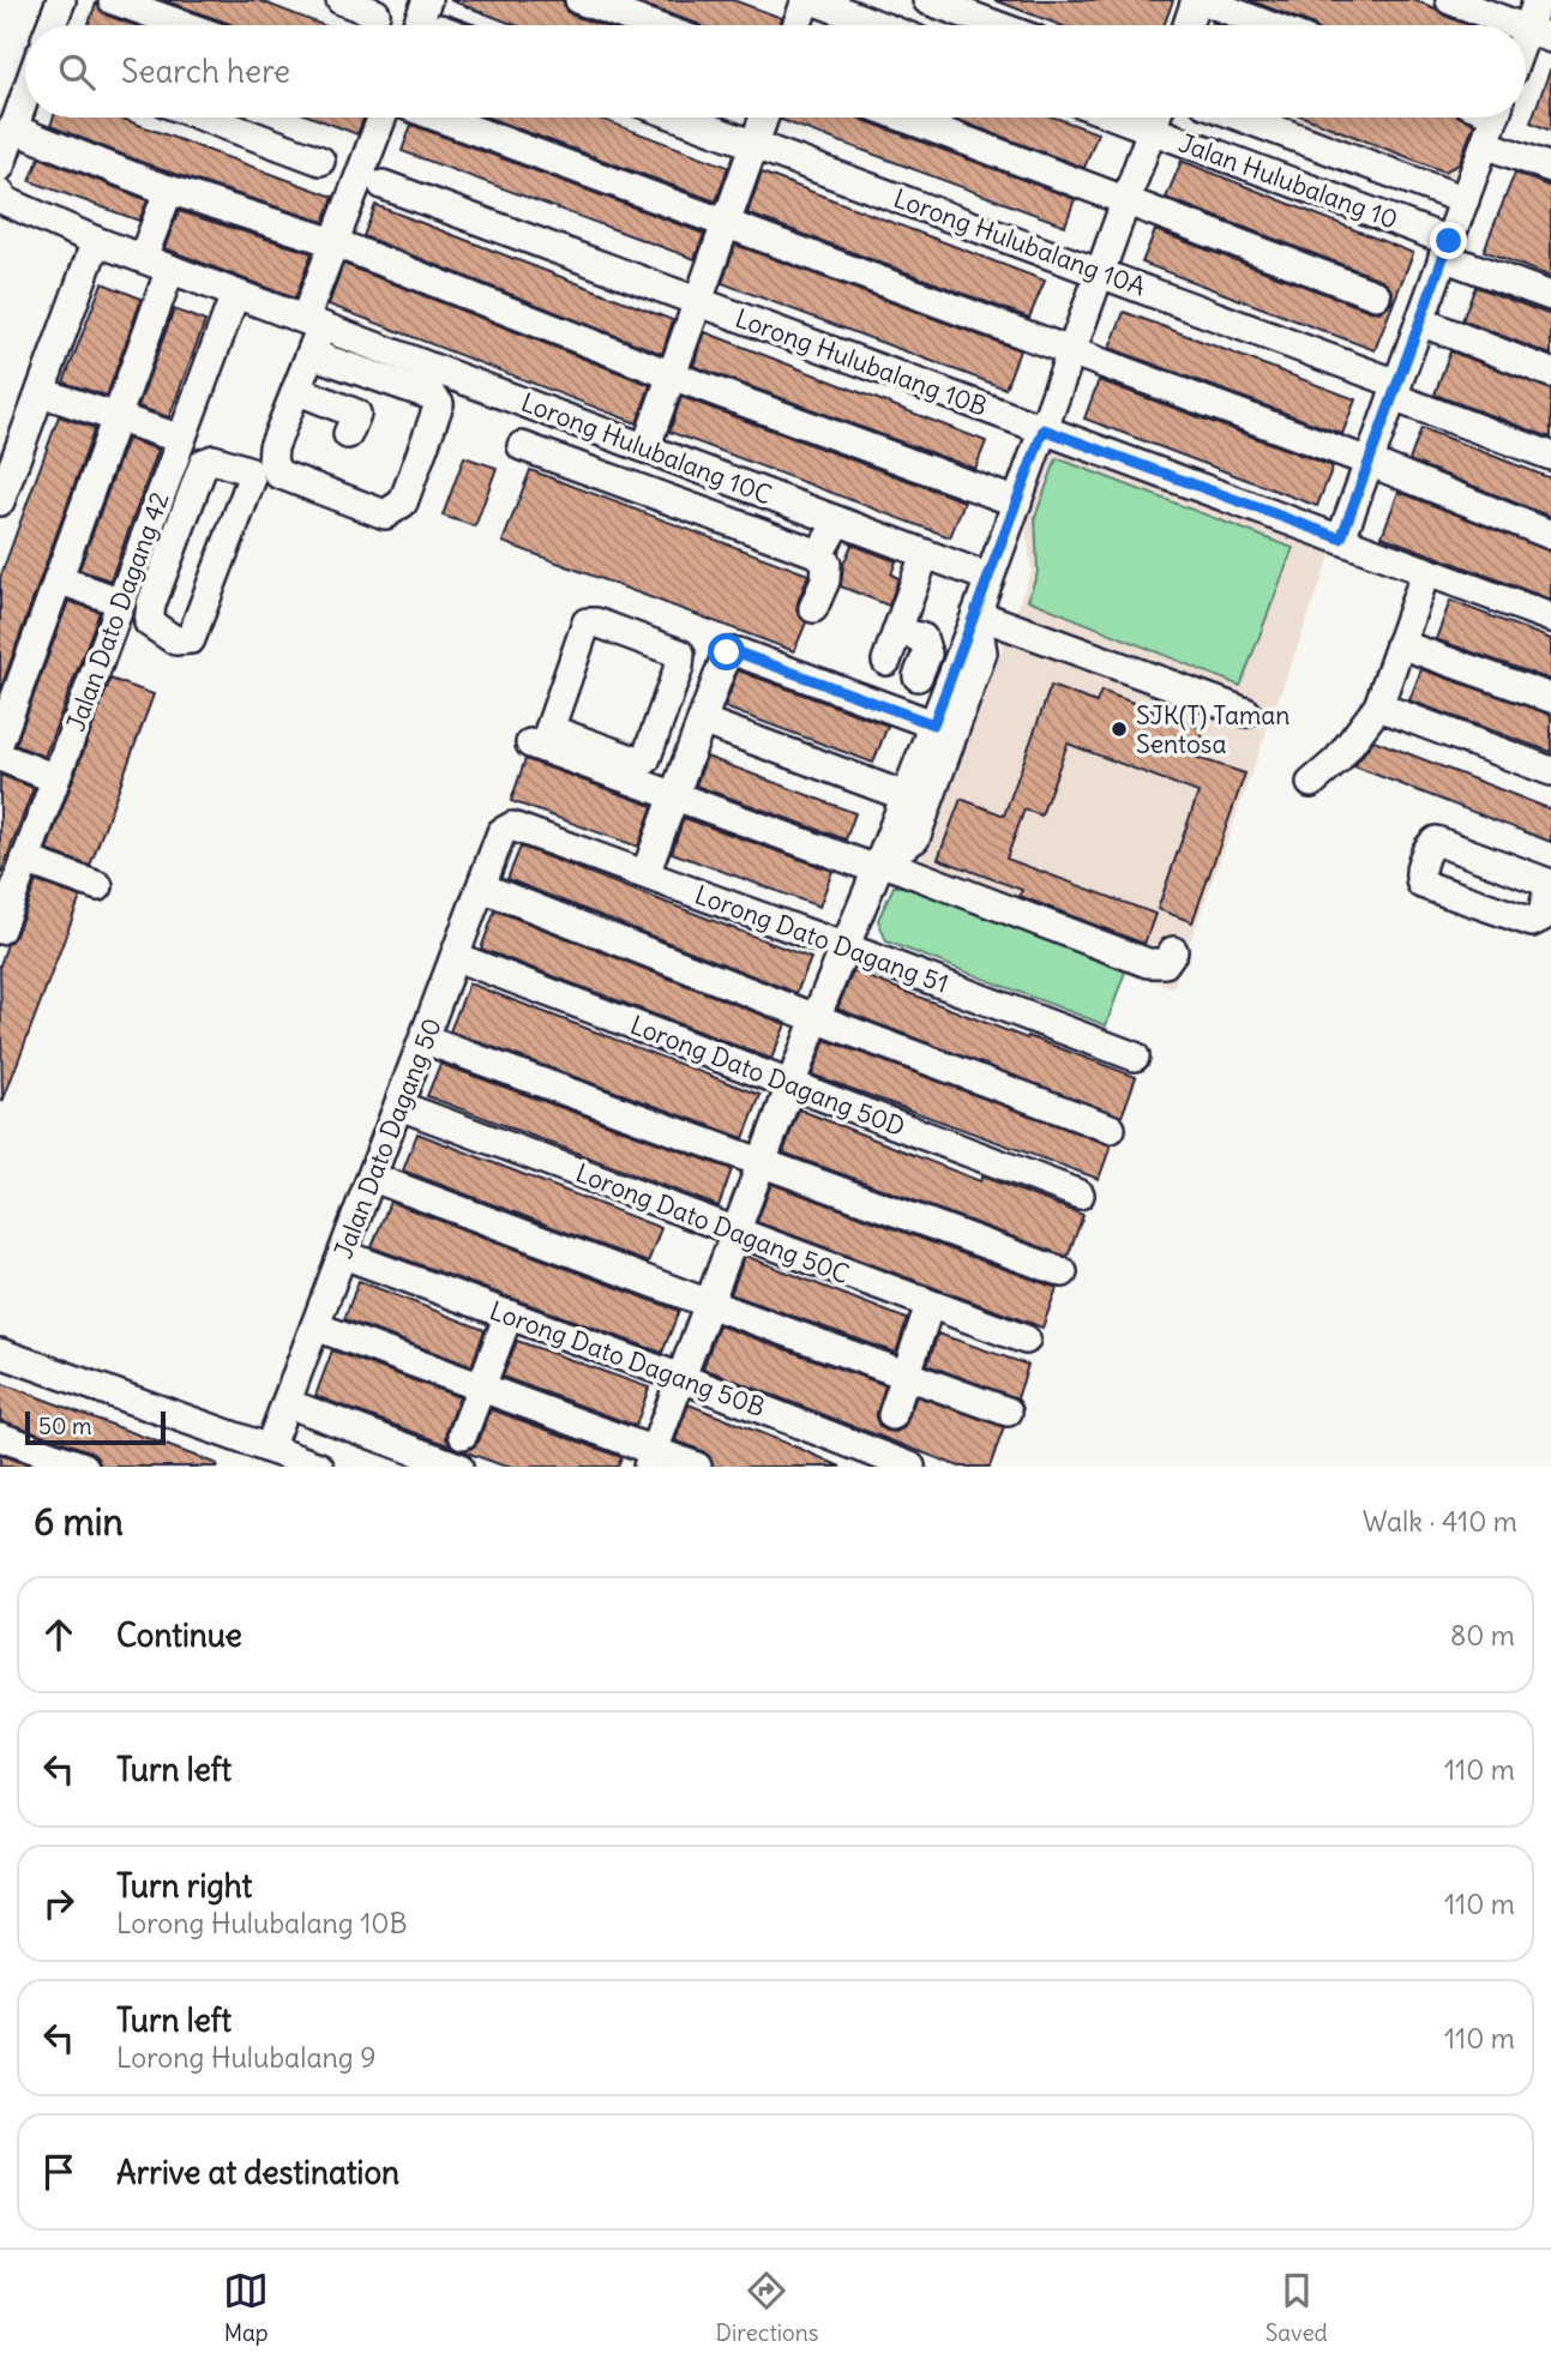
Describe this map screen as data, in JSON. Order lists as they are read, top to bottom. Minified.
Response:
{"streets":{"street":["Jalan Hulubalang 10","Lorong Hulubalang 10A","Lorong Hulubalang 10B","Lorong Hulubalang 10C","Jalan Dato Dagang 42","Lorong Dato Dagang 51","Lorong Dato Dagang 50D","Jalan Dato Dagang 50","Lorong Dato Dagang 50C","Lorong Dato Dagang 50B"]},"crossings":[["Lorong Hulubalang 10C","Jalan Dato Dagang 42"],["Lorong Dato Dagang 51","Jalan Dato Dagang 50"],["Lorong Dato Dagang 50D","Jalan Dato Dagang 50"],["Jalan Dato Dagang 50","Lorong Dato Dagang 50C"],["Jalan Dato Dagang 50","Lorong Dato Dagang 50B"]],"places":["SJK(T) Taman Sentosa"],"scale_bar":"50 m","page":{"search":"Search here","scale":"50 m","heading":["6 min","Walk · 410 m"],"list":[["Continue","80 m"],["Turn left","110 m"],["Turn right","Lorong Hulubalang 10B","110 m"],["Turn left","Lorong Hulubalang 9","110 m"],"Arrive at destination"],"nav":["Map","Directions","Saved"]}}
